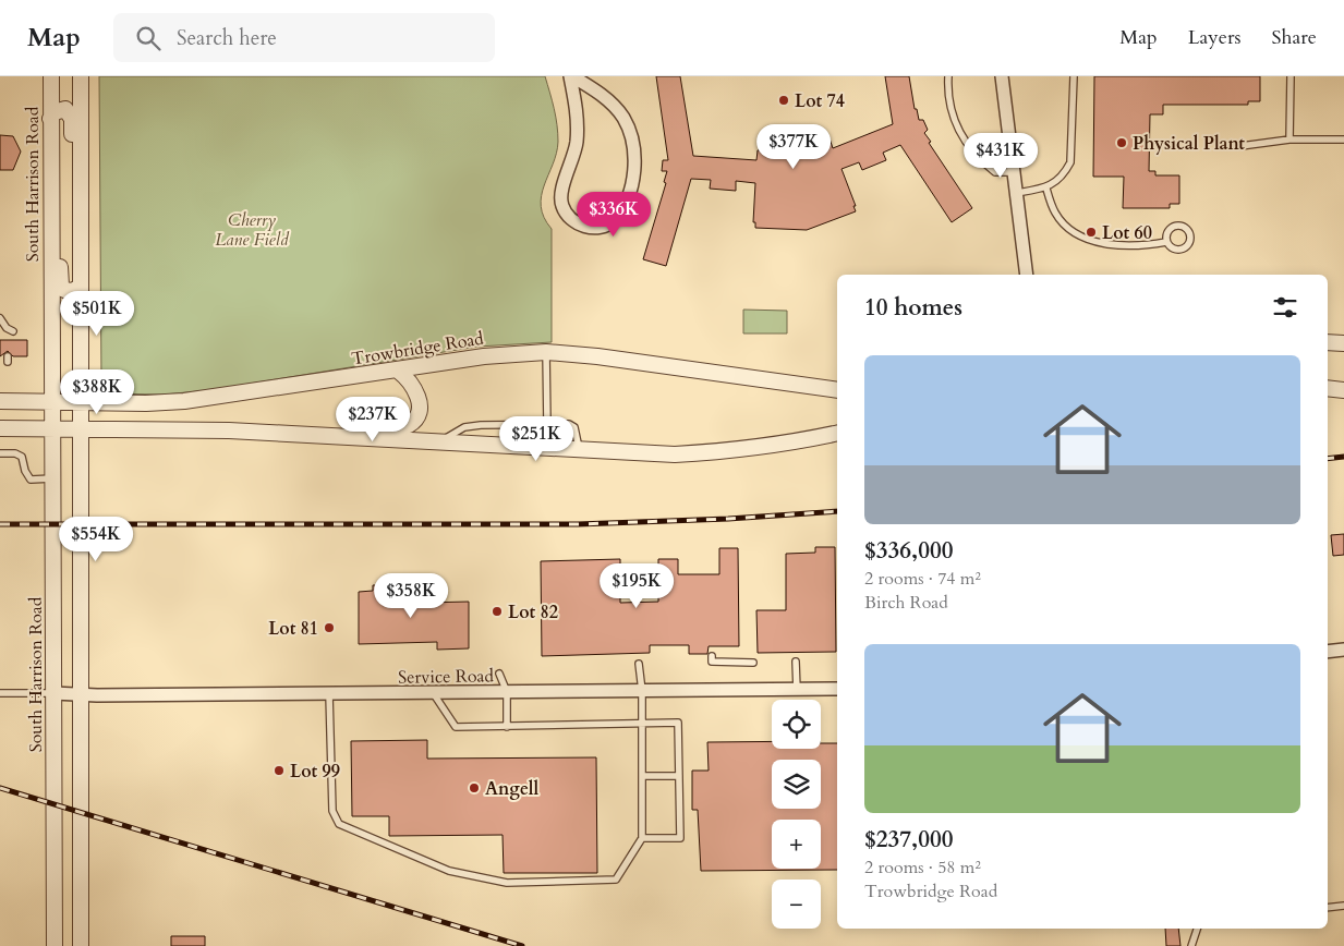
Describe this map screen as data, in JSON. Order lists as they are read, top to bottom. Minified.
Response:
{"streets":{"street":["South Harrison Road","Trowbridge Road","Service Road"]},"crossings":[["South Harrison Road","Trowbridge Road"],["South Harrison Road","Service Road"]],"parks":["Cherry Lane Field"],"places":["Lot 74","Physical Plant","Lot 60","Lot 82","Lot 81","Lot 99","Angell"],"page":{"header":"Map","search":"Search here","nav":["Map","Layers","Share"],"price":["$377K","$431K","$336K","$501K","$388K","$237K","$251K","$554K","$195K","$358K"],"heading":"10 homes","list":[{"name":"$336,000","note":"2 rooms · 74 m² · Birch Road"},{"name":"$237,000","note":"2 rooms · 58 m² · Trowbridge Road"}],"map_buttons":["+","−"]}}
